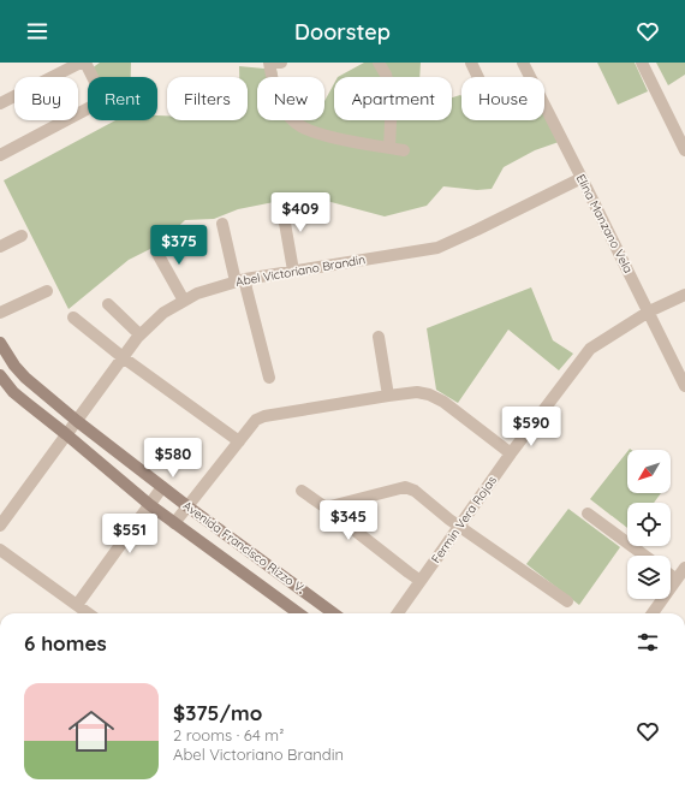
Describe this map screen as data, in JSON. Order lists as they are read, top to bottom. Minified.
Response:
{"streets":{"main road":["Avenida Francisco Rizzo V."],"street":["Elina Manzano Vela","Abel Victoriano Brandin","Fermin Vera Rojas"]},"crossings":[["Elina Manzano Vela","Abel Victoriano Brandin"],["Elina Manzano Vela","Fermin Vera Rojas"],["Abel Victoriano Brandin","Avenida Francisco Rizzo V."]],"north":"bottom left","page":{"header":"Doorstep","chip":["Buy","Rent","Filters","New","Apartment","House"],"price":["$409","$375","$590","$580","$345","$551"],"heading":"6 homes","list":[{"name":"$375/mo","note":"2 rooms · 64 m² · Abel Victoriano Brandin"}]}}
